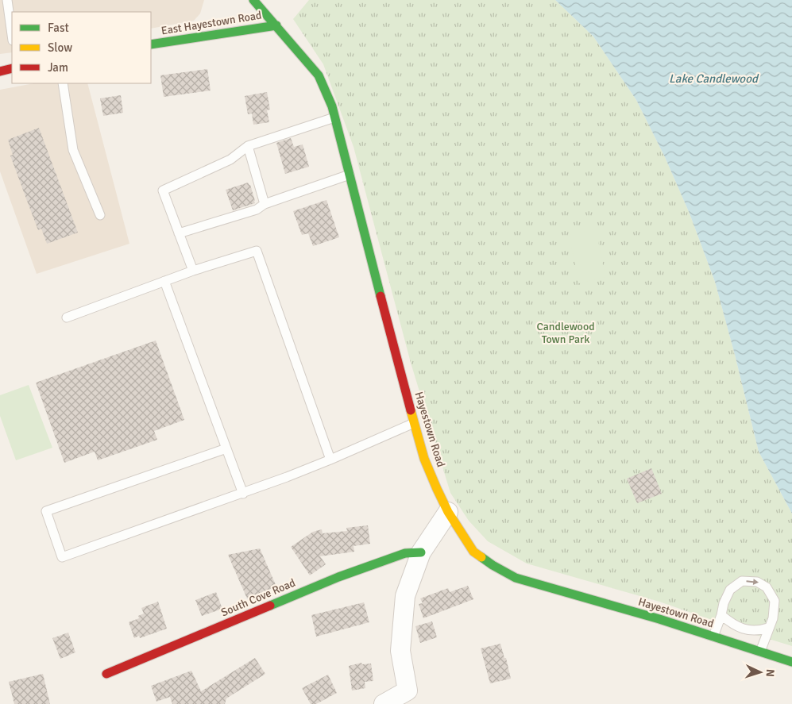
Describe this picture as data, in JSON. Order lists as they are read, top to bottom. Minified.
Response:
{"streets":{"street":["East Hayestown Road","Hayestown Road","South Cove Road"]},"crossings":[["East Hayestown Road","Hayestown Road"]],"water":["Lake Candlewood"],"parks":["Candlewood Town Park"],"legend":["Fast","Slow","Jam"],"north":"right"}
